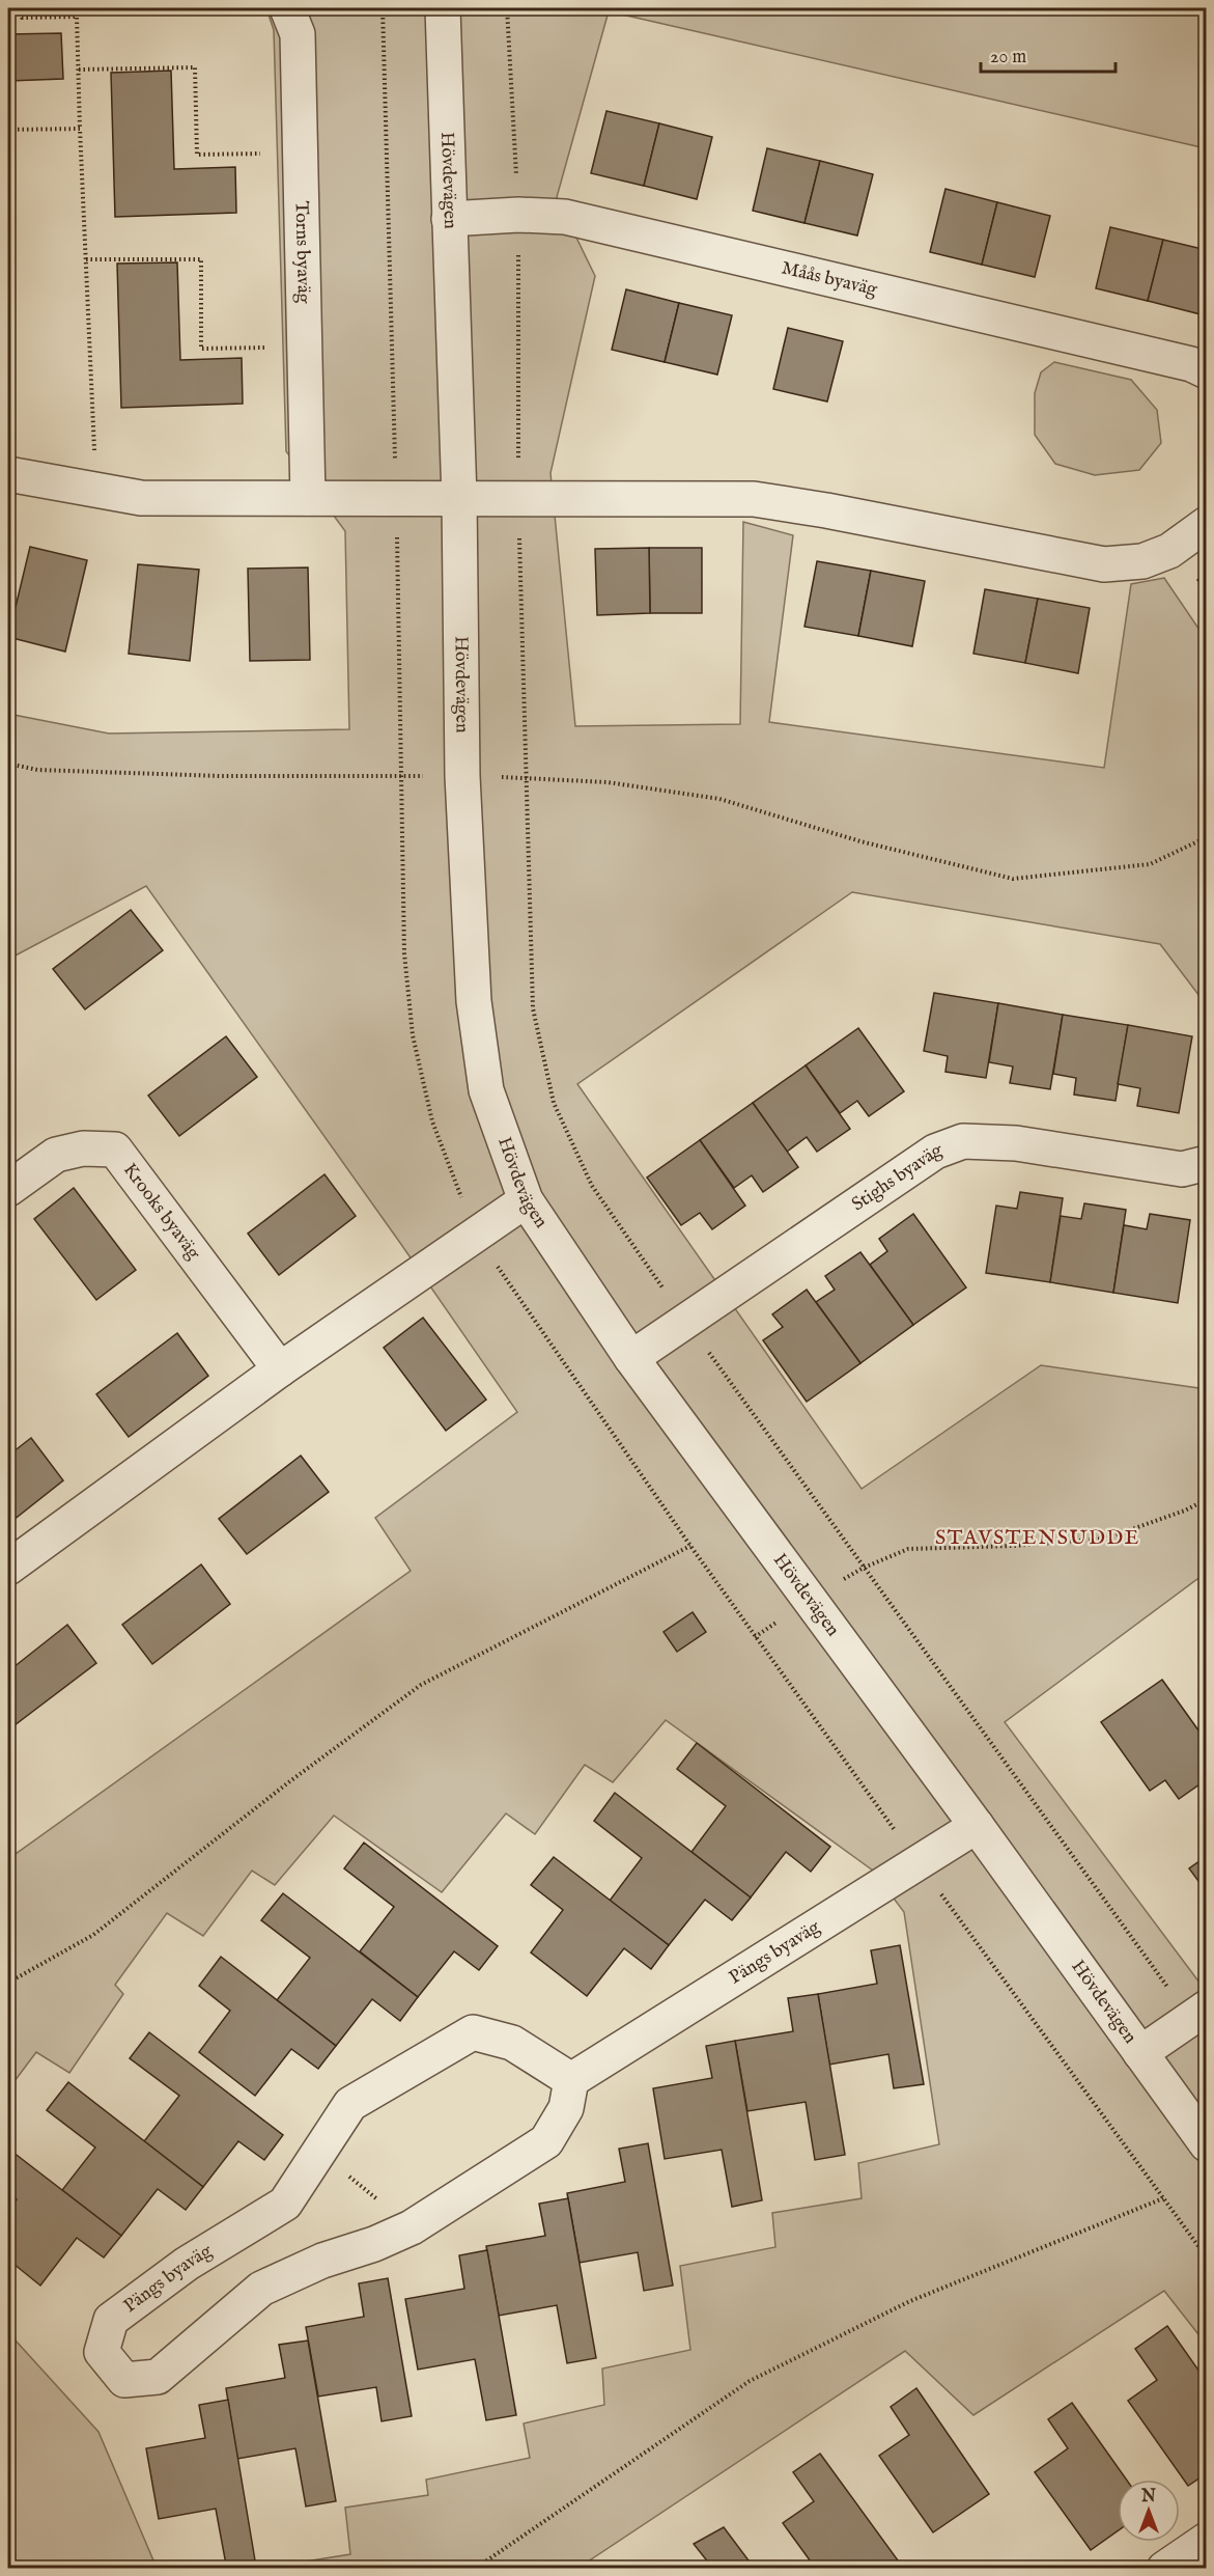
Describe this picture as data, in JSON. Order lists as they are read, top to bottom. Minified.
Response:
{"streets":{"street":["Hövdevägen","Torns byaväg","Måås byaväg","Stighs byaväg","Krooks byaväg","Pängs byaväg"]},"crossings":[["Hövdevägen","Måås byaväg"],["Hövdevägen","Stighs byaväg"],["Hövdevägen","Pängs byaväg"]],"districts":["STAVSTENSUDDE"],"scale_bar":"20 m","north":"top"}
